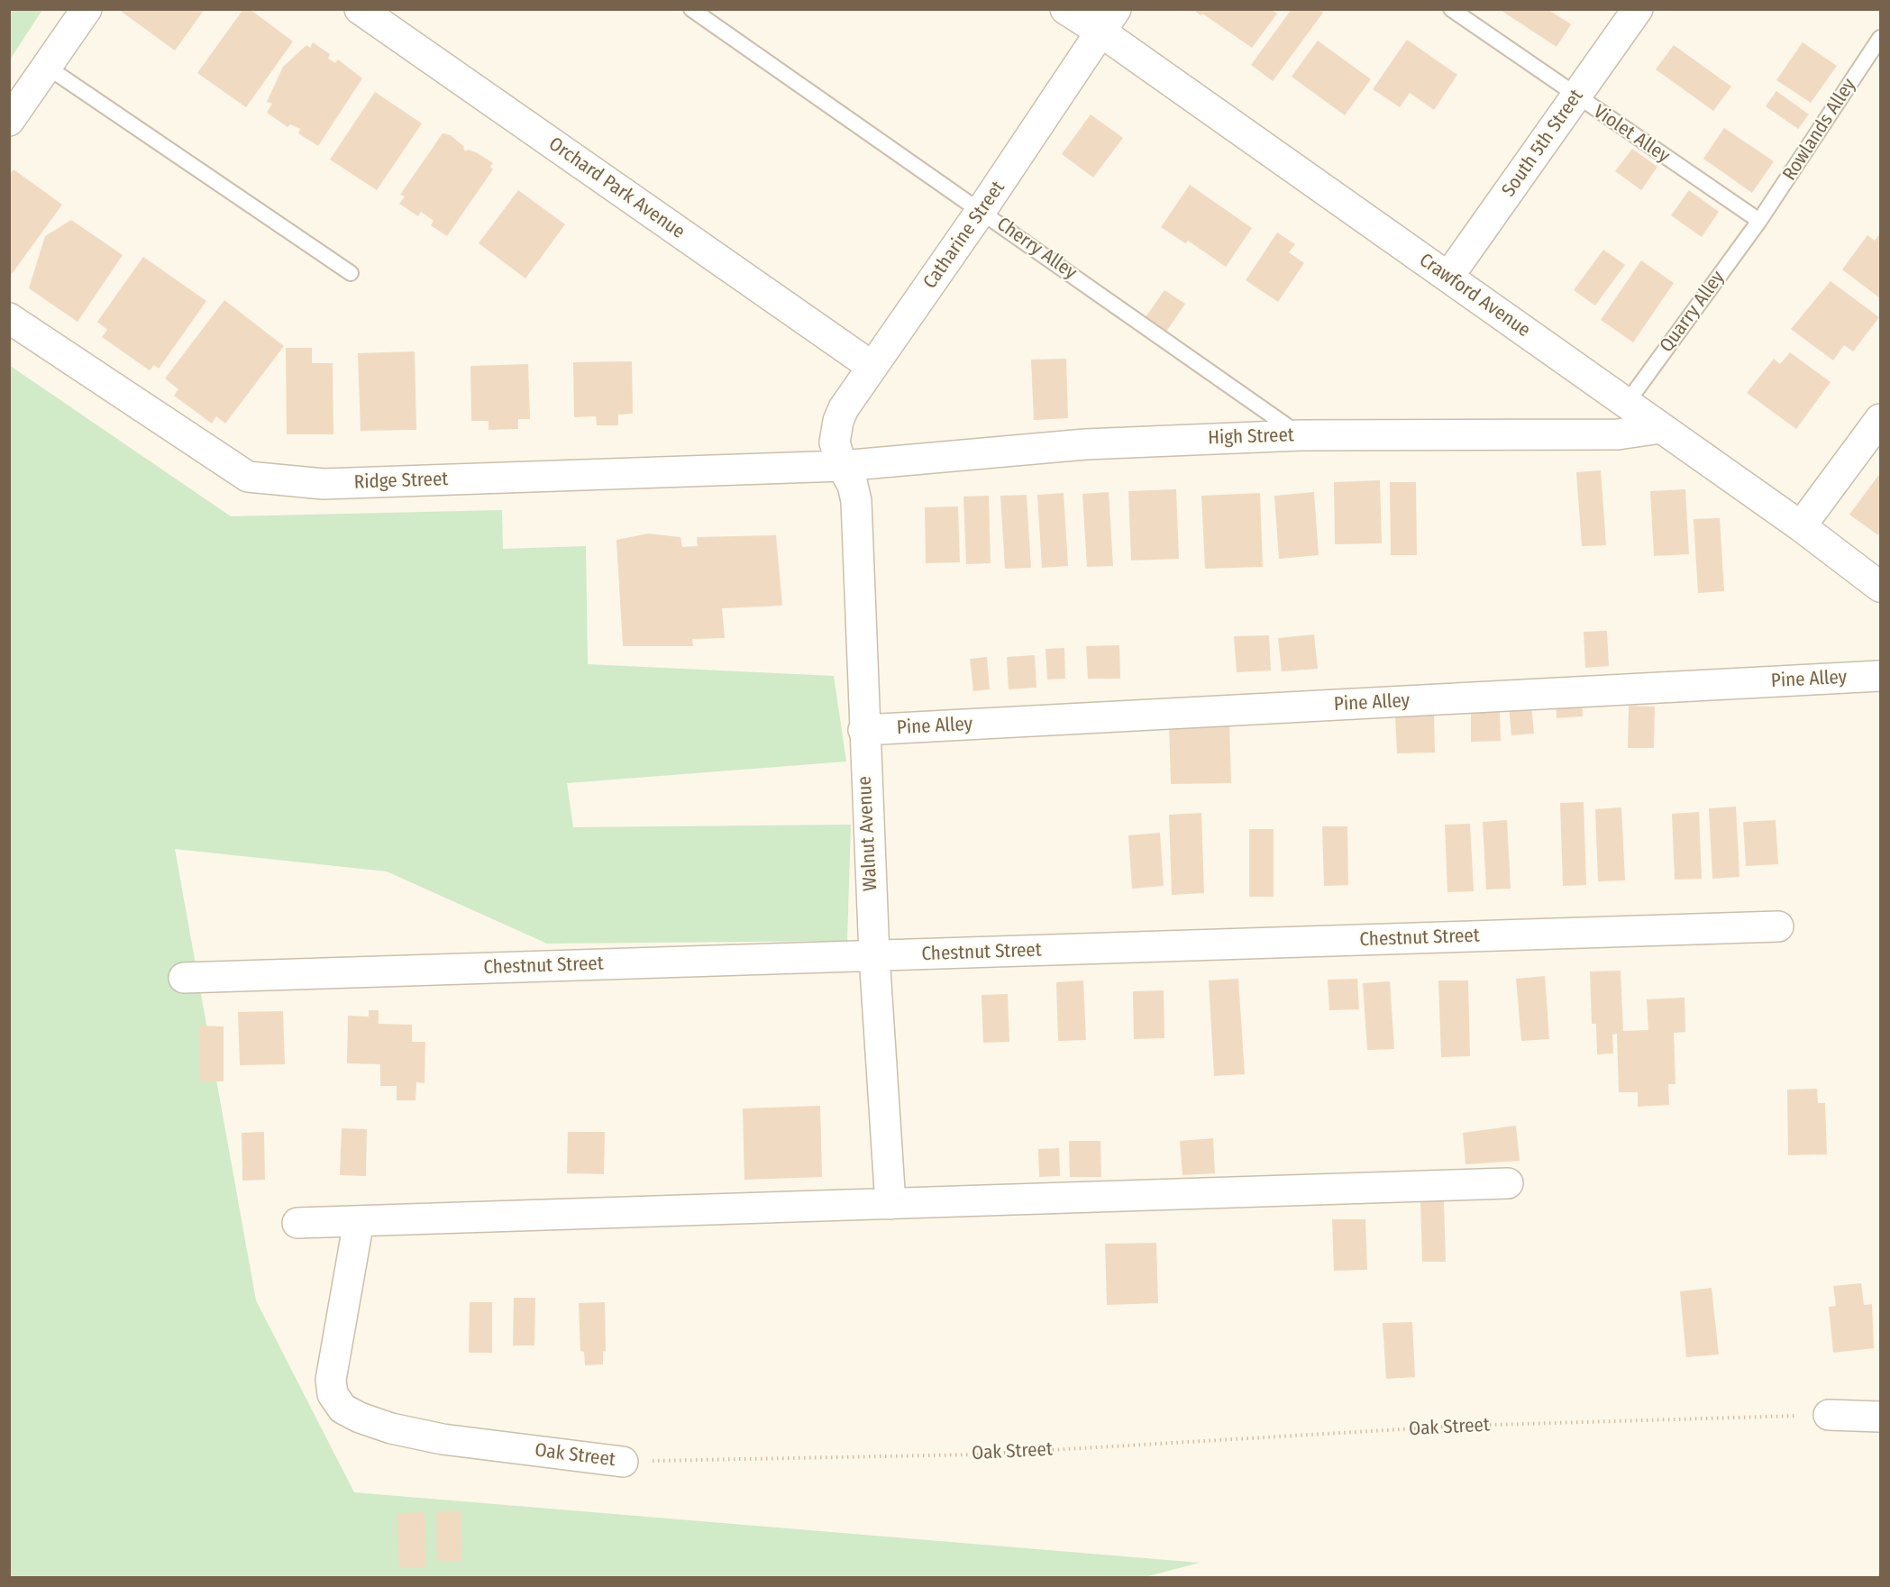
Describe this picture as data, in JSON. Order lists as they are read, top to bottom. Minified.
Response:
{"streets":{"street":["South 5th Street","Orchard Park Avenue","Catharine Street","Crawford Avenue","High Street","Ridge Street","Pine Alley","Walnut Avenue","Chestnut Street","Oak Street"],"lane":["Rowlands Alley","Violet Alley","Cherry Alley","Quarry Alley"]},"crossings":[["Rowlands Alley","Violet Alley"],["Rowlands Alley","Quarry Alley"],["Violet Alley","South 5th Street"],["Violet Alley","Quarry Alley"],["South 5th Street","Crawford Avenue"],["Orchard Park Avenue","Catharine Street"],["Catharine Street","Cherry Alley"],["Catharine Street","Crawford Avenue"],["Catharine Street","High Street"],["Catharine Street","Ridge Street"],["Catharine Street","Walnut Avenue"],["Cherry Alley","High Street"],["Crawford Avenue","Quarry Alley"],["Crawford Avenue","High Street"],["High Street","Ridge Street"],["High Street","Walnut Avenue"],["Ridge Street","Walnut Avenue"],["Pine Alley","Walnut Avenue"],["Walnut Avenue","Chestnut Street"]]}
